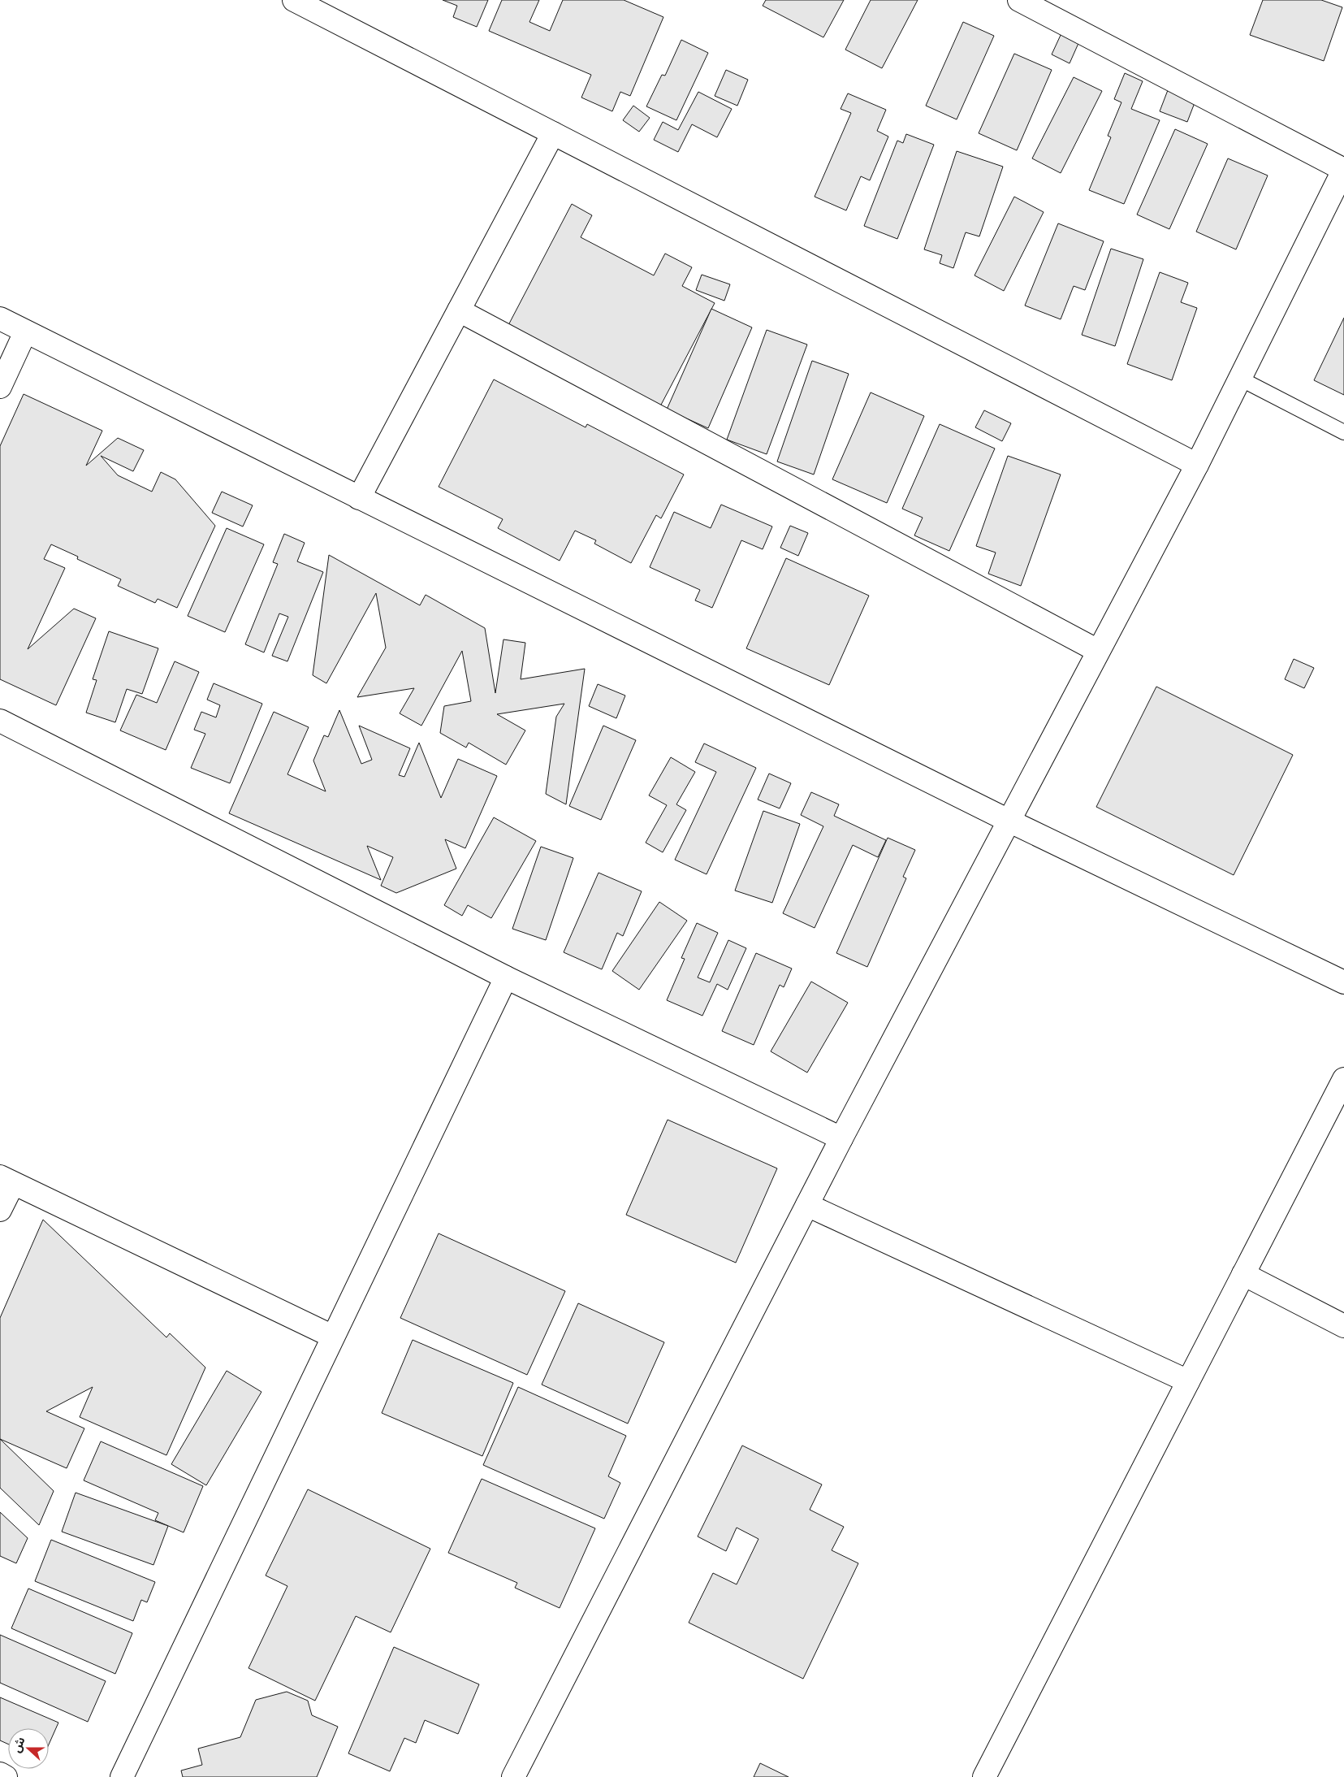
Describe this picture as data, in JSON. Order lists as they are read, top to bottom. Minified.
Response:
{"north":"left"}
